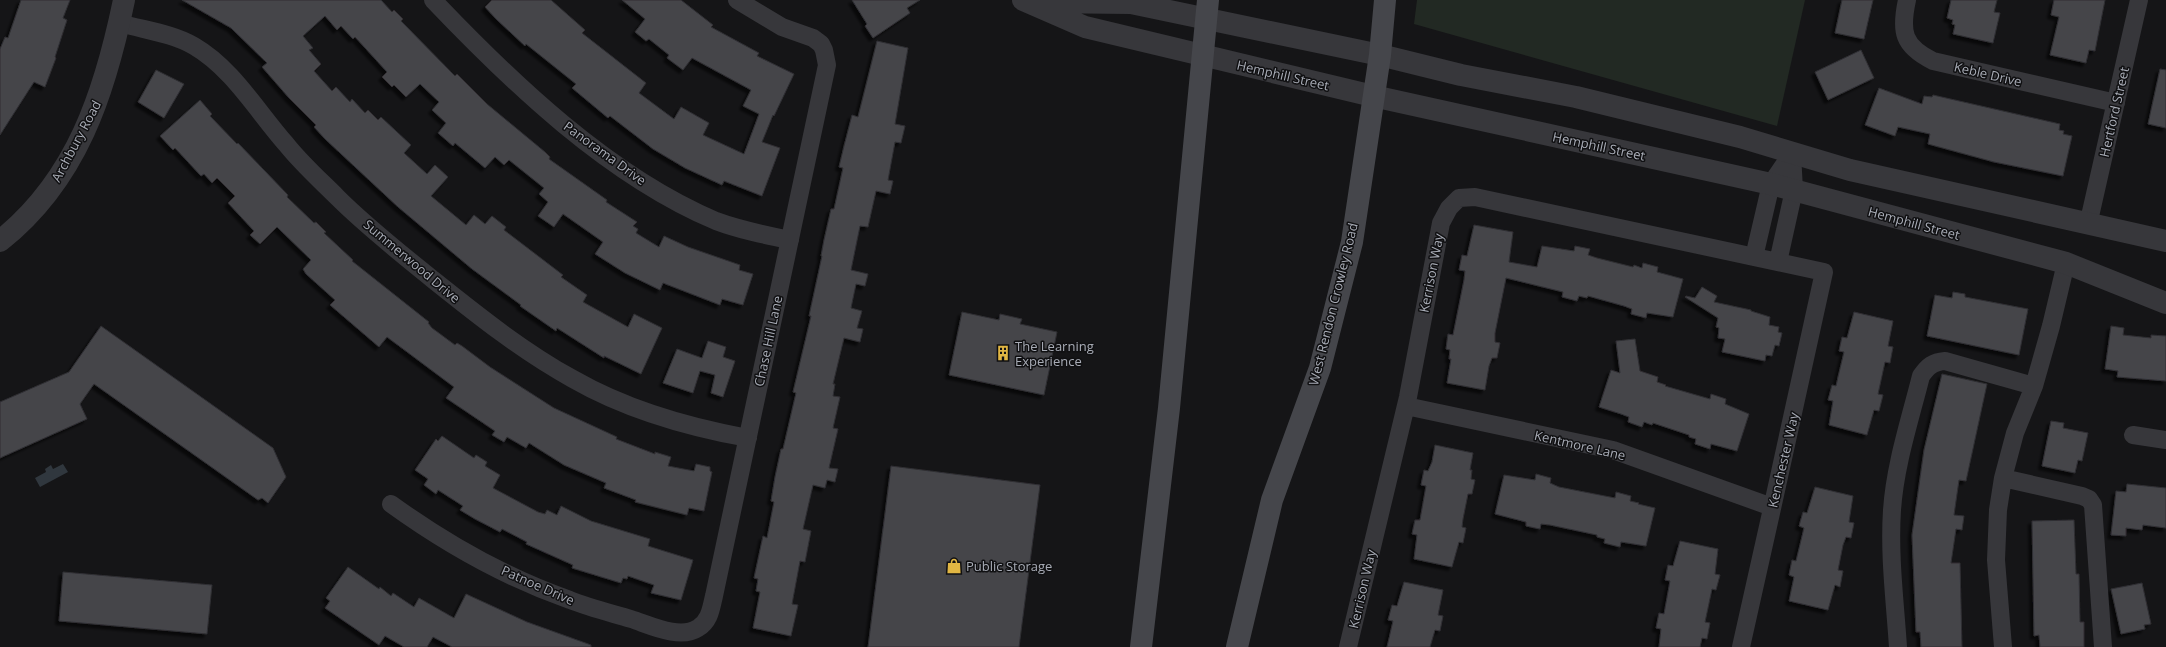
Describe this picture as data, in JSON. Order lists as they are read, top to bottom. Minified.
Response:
{"streets":{"main road":["West Rendon Crowley Road"],"street":["Keble Drive","Hemphill Street","Hertford Street","Archbury Road","Panorama Drive","Summerwood Drive","Kerrison Way","Chase Hill Lane","Kentmore Lane","Kenchester Way","Patnoe Drive"]},"crossings":[["Keble Drive","Hertford Street"],["Hemphill Street","Hertford Street"],["Hemphill Street","West Rendon Crowley Road"],["Archbury Road","Summerwood Drive"],["Panorama Drive","Chase Hill Lane"],["Summerwood Drive","Chase Hill Lane"],["Kerrison Way","Kentmore Lane"],["Kerrison Way","Kenchester Way"],["Chase Hill Lane","Patnoe Drive"],["Kentmore Lane","Kenchester Way"]],"places":{"building":["The Learning Experience"],"shop":["Public Storage"]}}
